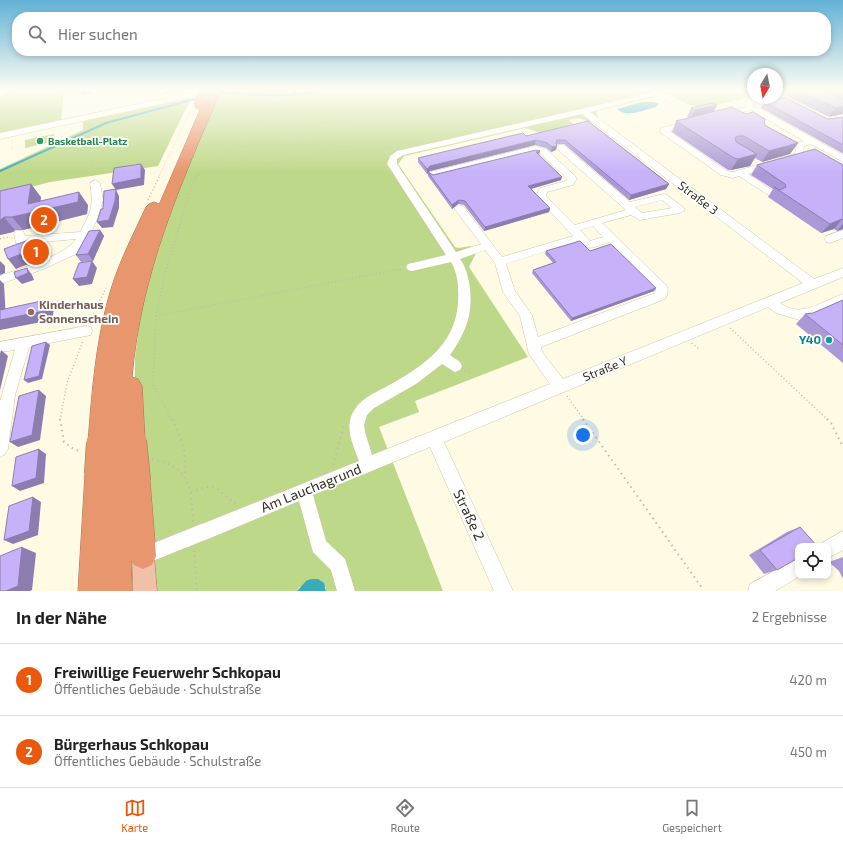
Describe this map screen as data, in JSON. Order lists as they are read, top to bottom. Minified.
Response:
{"streets":{"street":["Straße 3","Straße Y","Am Lauchagrund","Straße 2"]},"crossings":[["Straße 3","Straße Y"],["Straße Y","Am Lauchagrund"],["Straße Y","Straße 2"]],"places":["Basketball-Platz","Kinderhaus Sonnenschein","Y40"],"north":"bottom","page":{"search":"Hier suchen","pins":["2","1"],"heading":["In der Nähe","2 Ergebnisse"],"list":[{"mark":"1","name":"Freiwillige Feuerwehr Schkopau","note":"Öffentliches Gebäude · Schulstraße","value":"420 m"},{"mark":"2","name":"Bürgerhaus Schkopau","note":"Öffentliches Gebäude · Schulstraße","value":"450 m"}],"nav":["Karte","Route","Gespeichert"]}}
